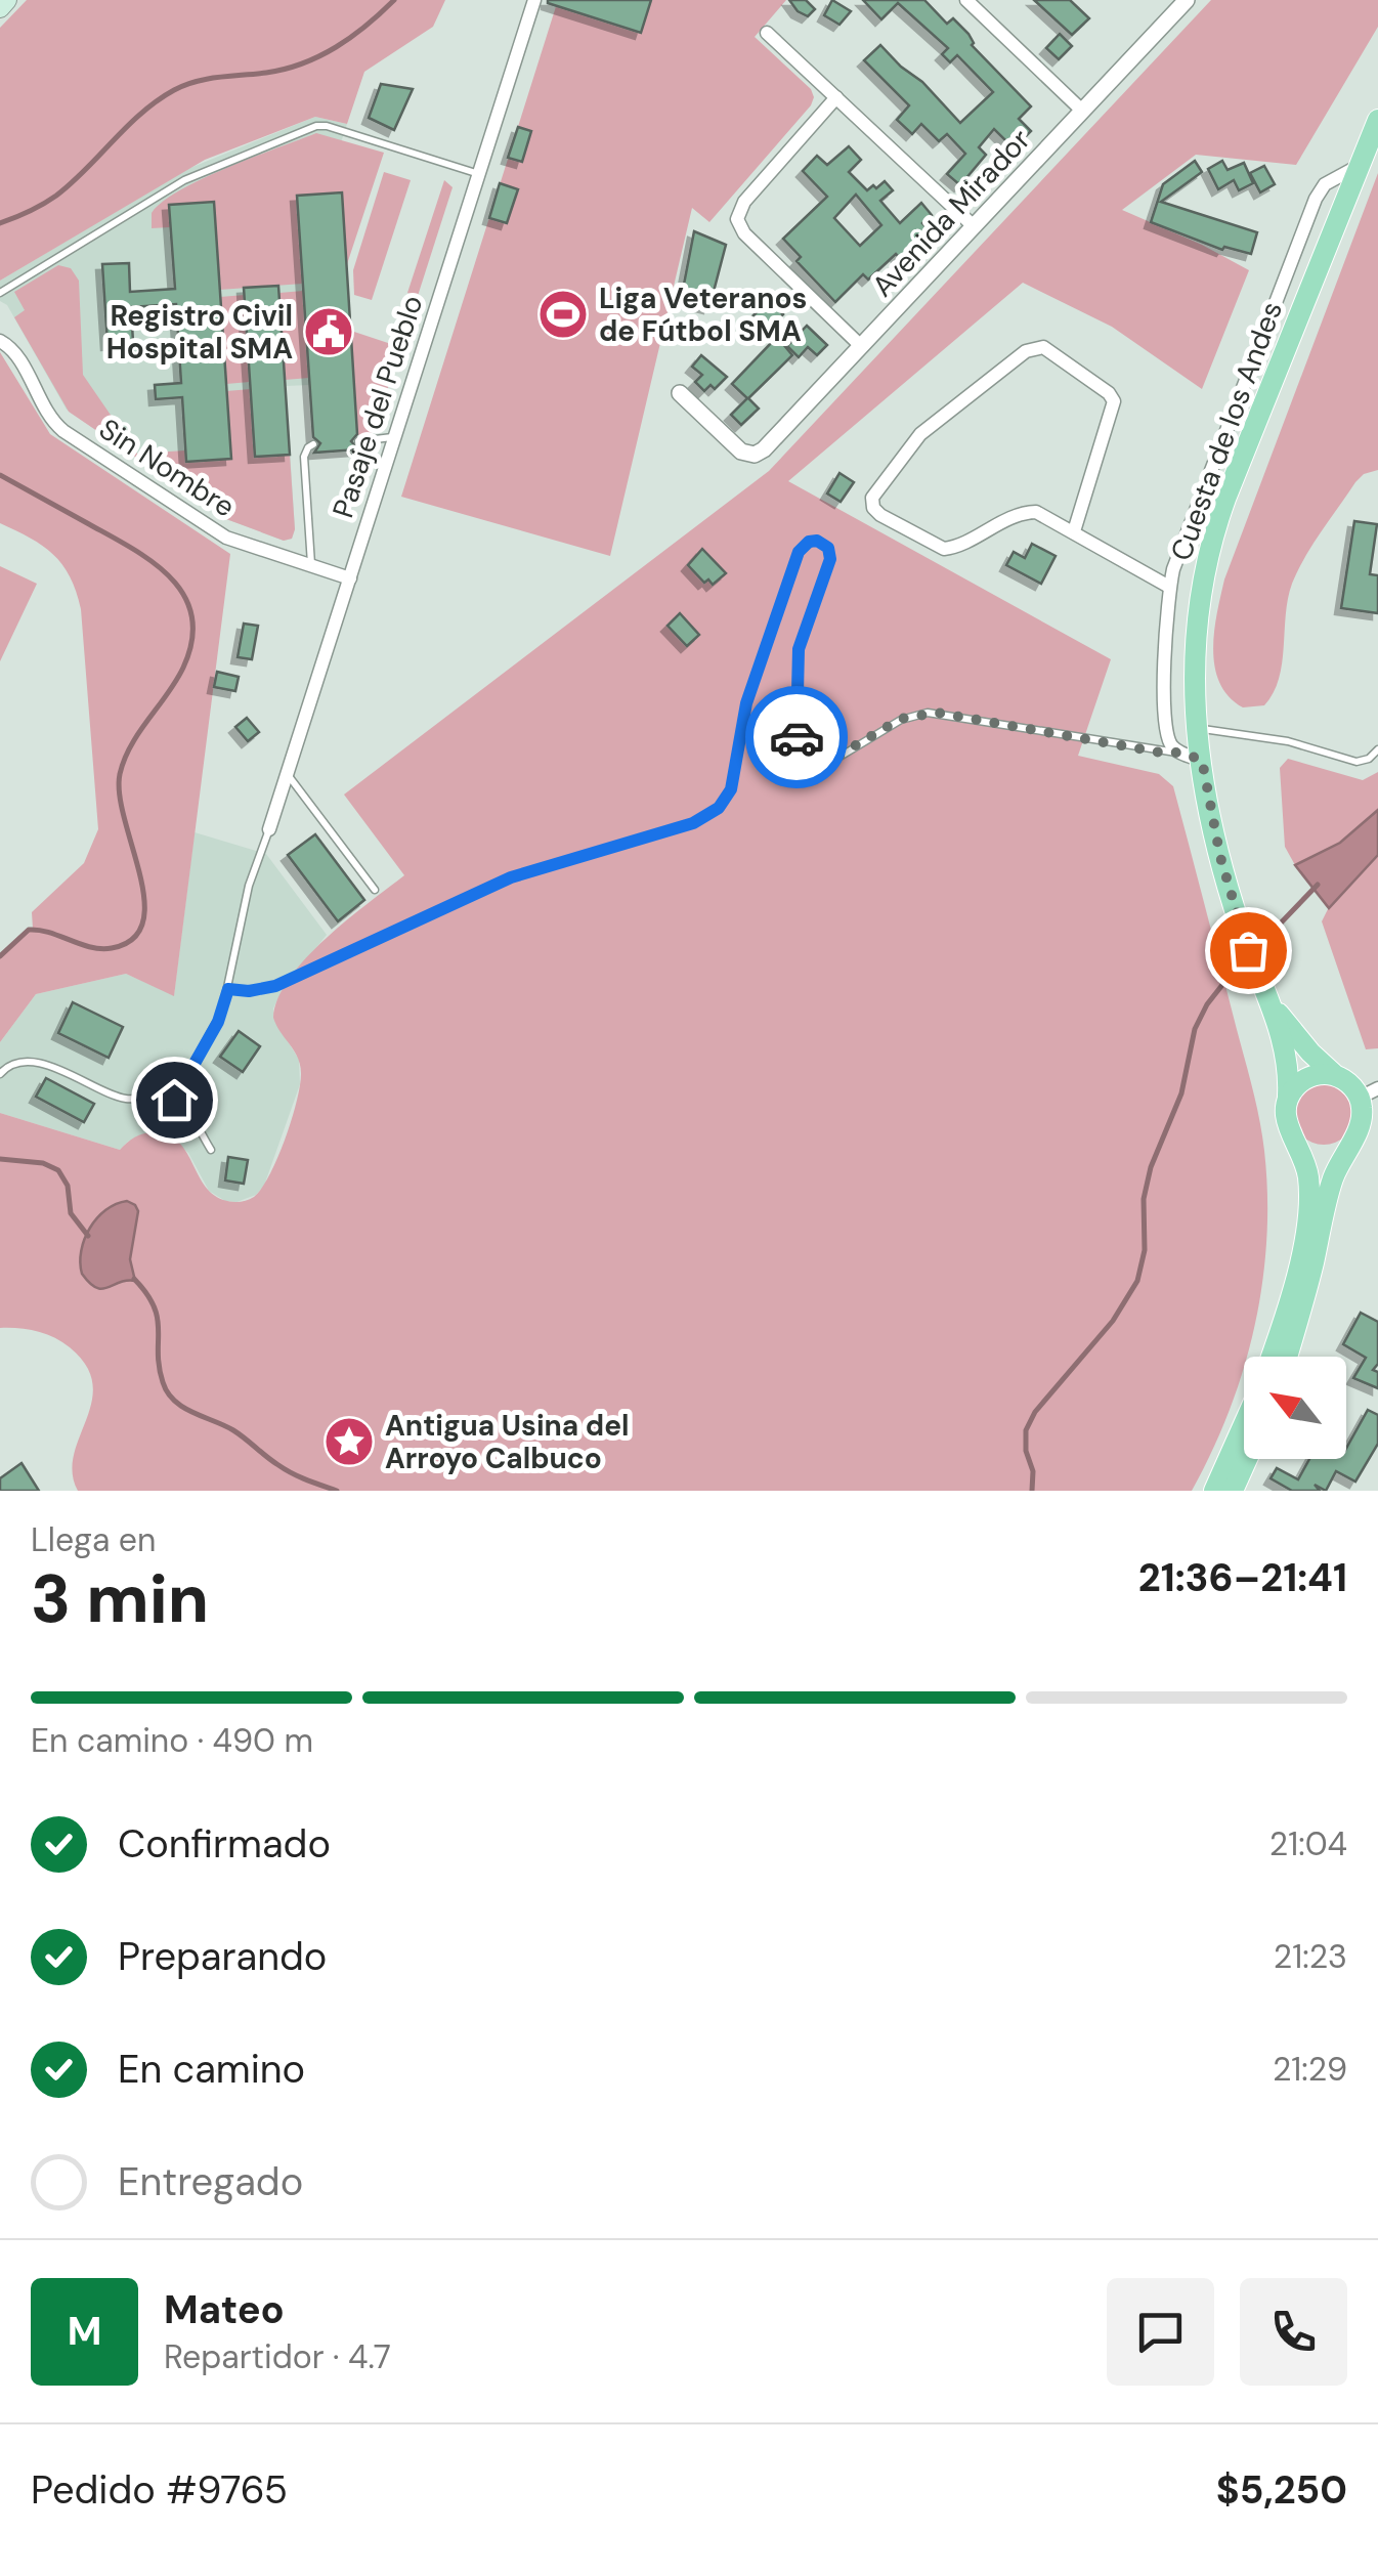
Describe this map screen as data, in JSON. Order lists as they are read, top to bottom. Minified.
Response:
{"streets":{"main road":["Cuesta de los Andes"],"street":["Avenida Mirador","Pasaje del Pueblo","Sin Nombre"]},"crossings":[["Pasaje del Pueblo","Sin Nombre"]],"places":{"sports":["Liga Veteranos de Fútbol SMA"],"public building":["Registro Civil Hospital SMA"],"place":["Antigua Usina del Arroyo Calbuco"]},"north":"top left","page":{"heading":["3 min","Llega en","21:36–21:41"],"panel":["Mateo","Repartidor · 4.7","Pedido #9765","$5,250"],"bar":"En camino · 490 m","list":[["Confirmado","21:04"],["Preparando","21:23"],["En camino","21:29"],"Entregado"],"round":"M"}}
